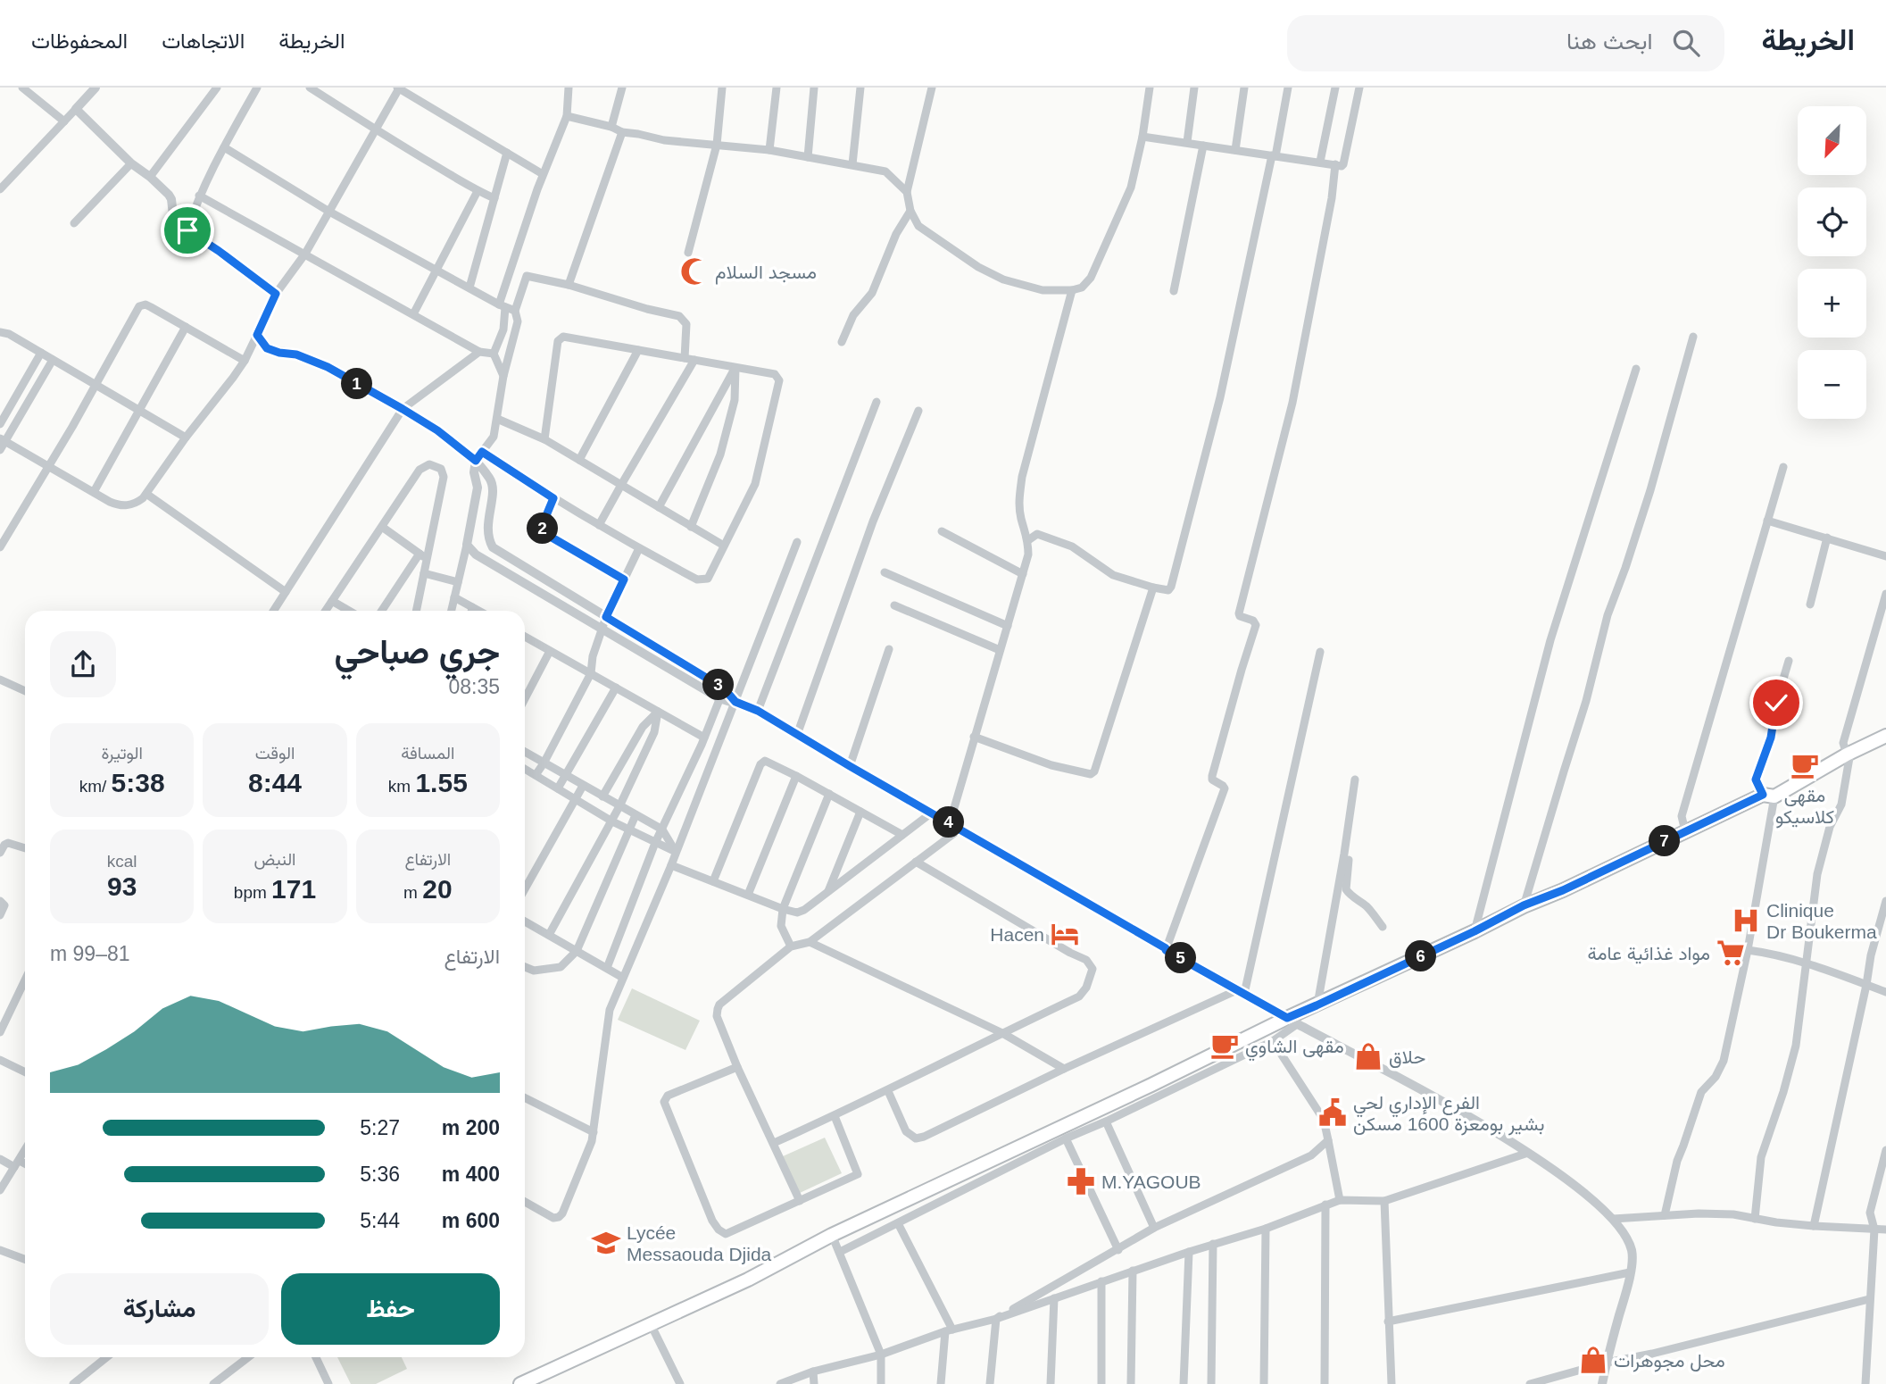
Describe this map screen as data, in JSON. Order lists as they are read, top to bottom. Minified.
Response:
{"places":{"mosque":["مسجد السلام"],"cafe":["مقهى كلاسيكو","مقهى الشاوي"],"hospital":["Clinique Dr Boukerma"],"hotel":["Hacen"],"supermarket":["مواد غذائية عامة"],"shop":["حلاق","محل مجوهرات"],"public building":["الفرع الإداري لحي بشير بومعزة 1600 مسكن"],"pharmacy":["M.YAGOUB"],"school or university":["Lycée Messaouda Djida"]},"north":"bottom left","page":{"header":"الخريطة","search":"ابحث هنا","nav":["الخريطة","الاتجاهات","المحفوظات"],"map_buttons":["+","−"],"pins":["1","2","3","4","7","6","5"],"heading":["جري صباحي","08:35"],"stats":[["المسافة","1.55 km"],["الوقت","8:44"],["الوتيرة","5:38 /km"],["الارتفاع","20 m"],["النبض","171 bpm"],["kcal","93"]],"chart":["الارتفاع","81–99 m"],"list":[{"name":"200 m","note":"5:27"},{"name":"400 m","note":"5:36"},{"name":"600 m","note":"5:44"}],"buttons":["حفظ","مشاركة"]}}
